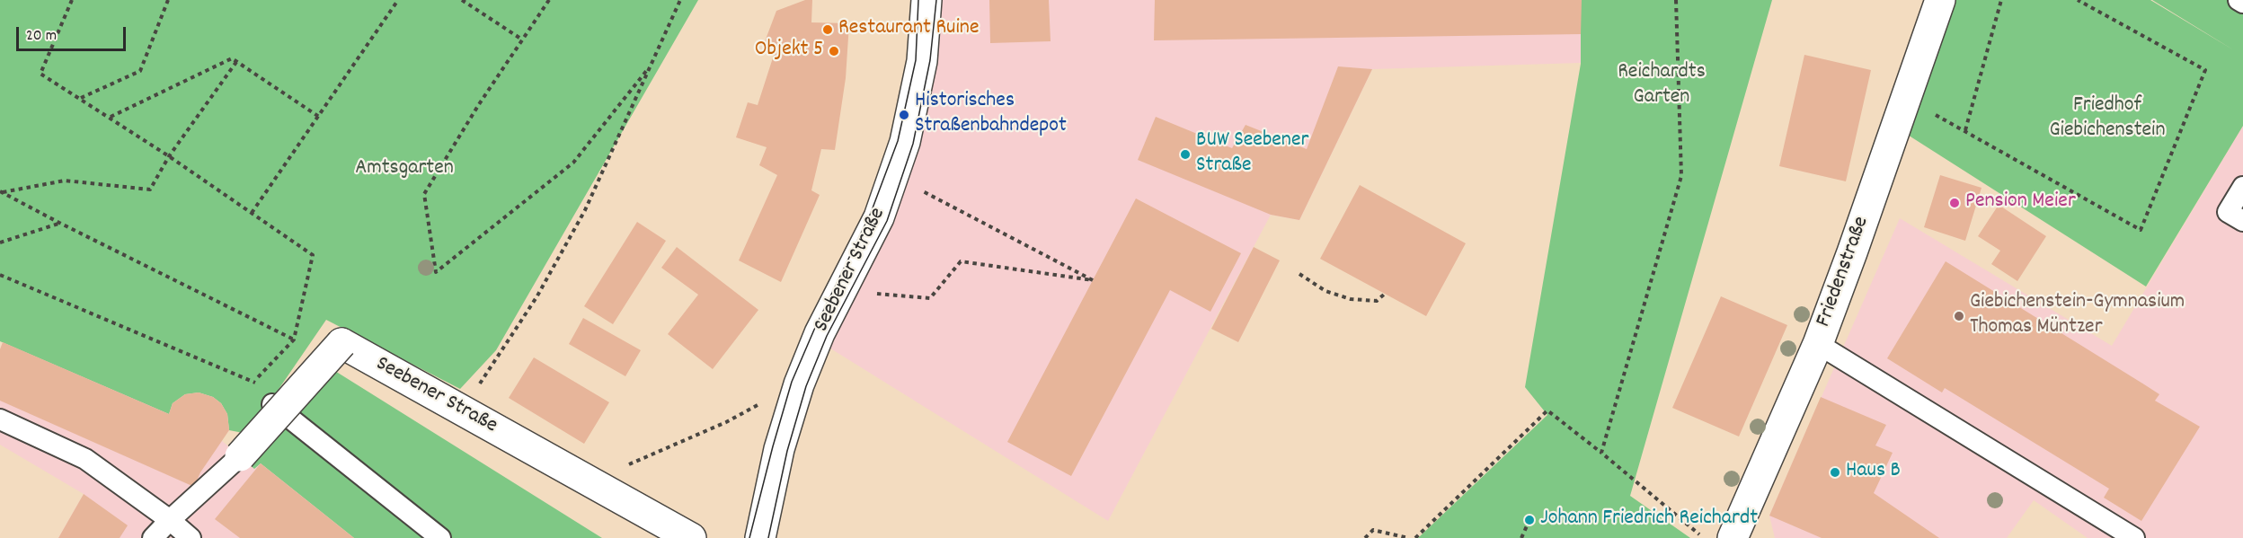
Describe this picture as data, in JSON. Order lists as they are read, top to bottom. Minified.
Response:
{"streets":{"street":["Seebener Straße","Friedenstraße"]},"parks":["Reichardts Garten","Friedhof Giebichenstein","Amtsgarten"],"places":["Restaurant Ruine","Objekt 5","Historisches Straßenbahndepot","BUW Seebener Straße","Pension Meier","Giebichenstein-Gymnasium Thomas Müntzer","Haus B","Johann Friedrich Reichardt"],"scale_bar":"20 m"}
